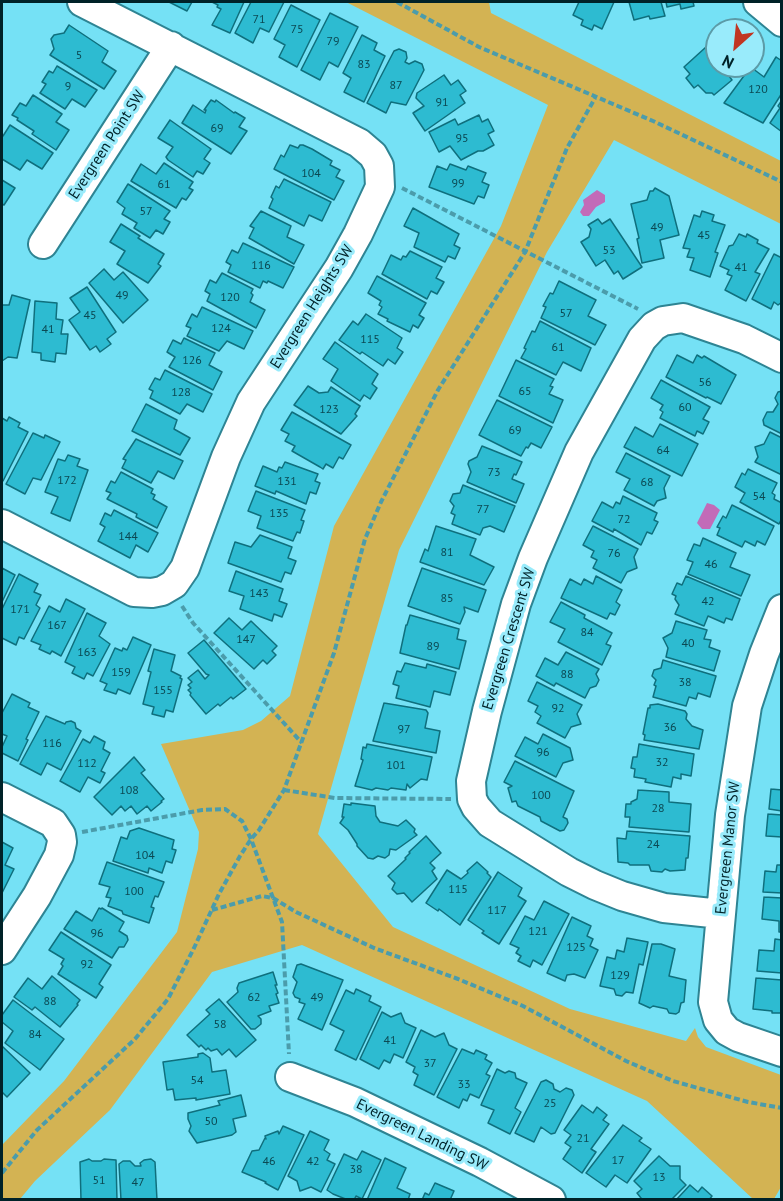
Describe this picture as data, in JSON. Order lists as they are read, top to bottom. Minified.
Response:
{"streets":{"street":["Evergreen Point SW","Evergreen Heights SW","Evergreen Crescent SW","Evergreen Manor SW","Evergreen Landing SW"]},"house_numbers":["71","75","79","5","83","87","9","120","91","69","95","104","99","61","57","49","45","53","116","41","49","120","57","45","124","41","115","61","126","56","65","128","60","123","69","64","73","172","131","68","54","77","135","72","144","81","76","46","143","85","42","171","167","84","147","40","89","163","159","88","38","155","92","36","97","116","96","32","112","101","108","100","28","24","104","115","100","117","121","96","125","92","129","62","49","88","58","84","41","37","54","33","25","50","21","17","46","42","38","13","51","47"],"north":"bottom left"}
